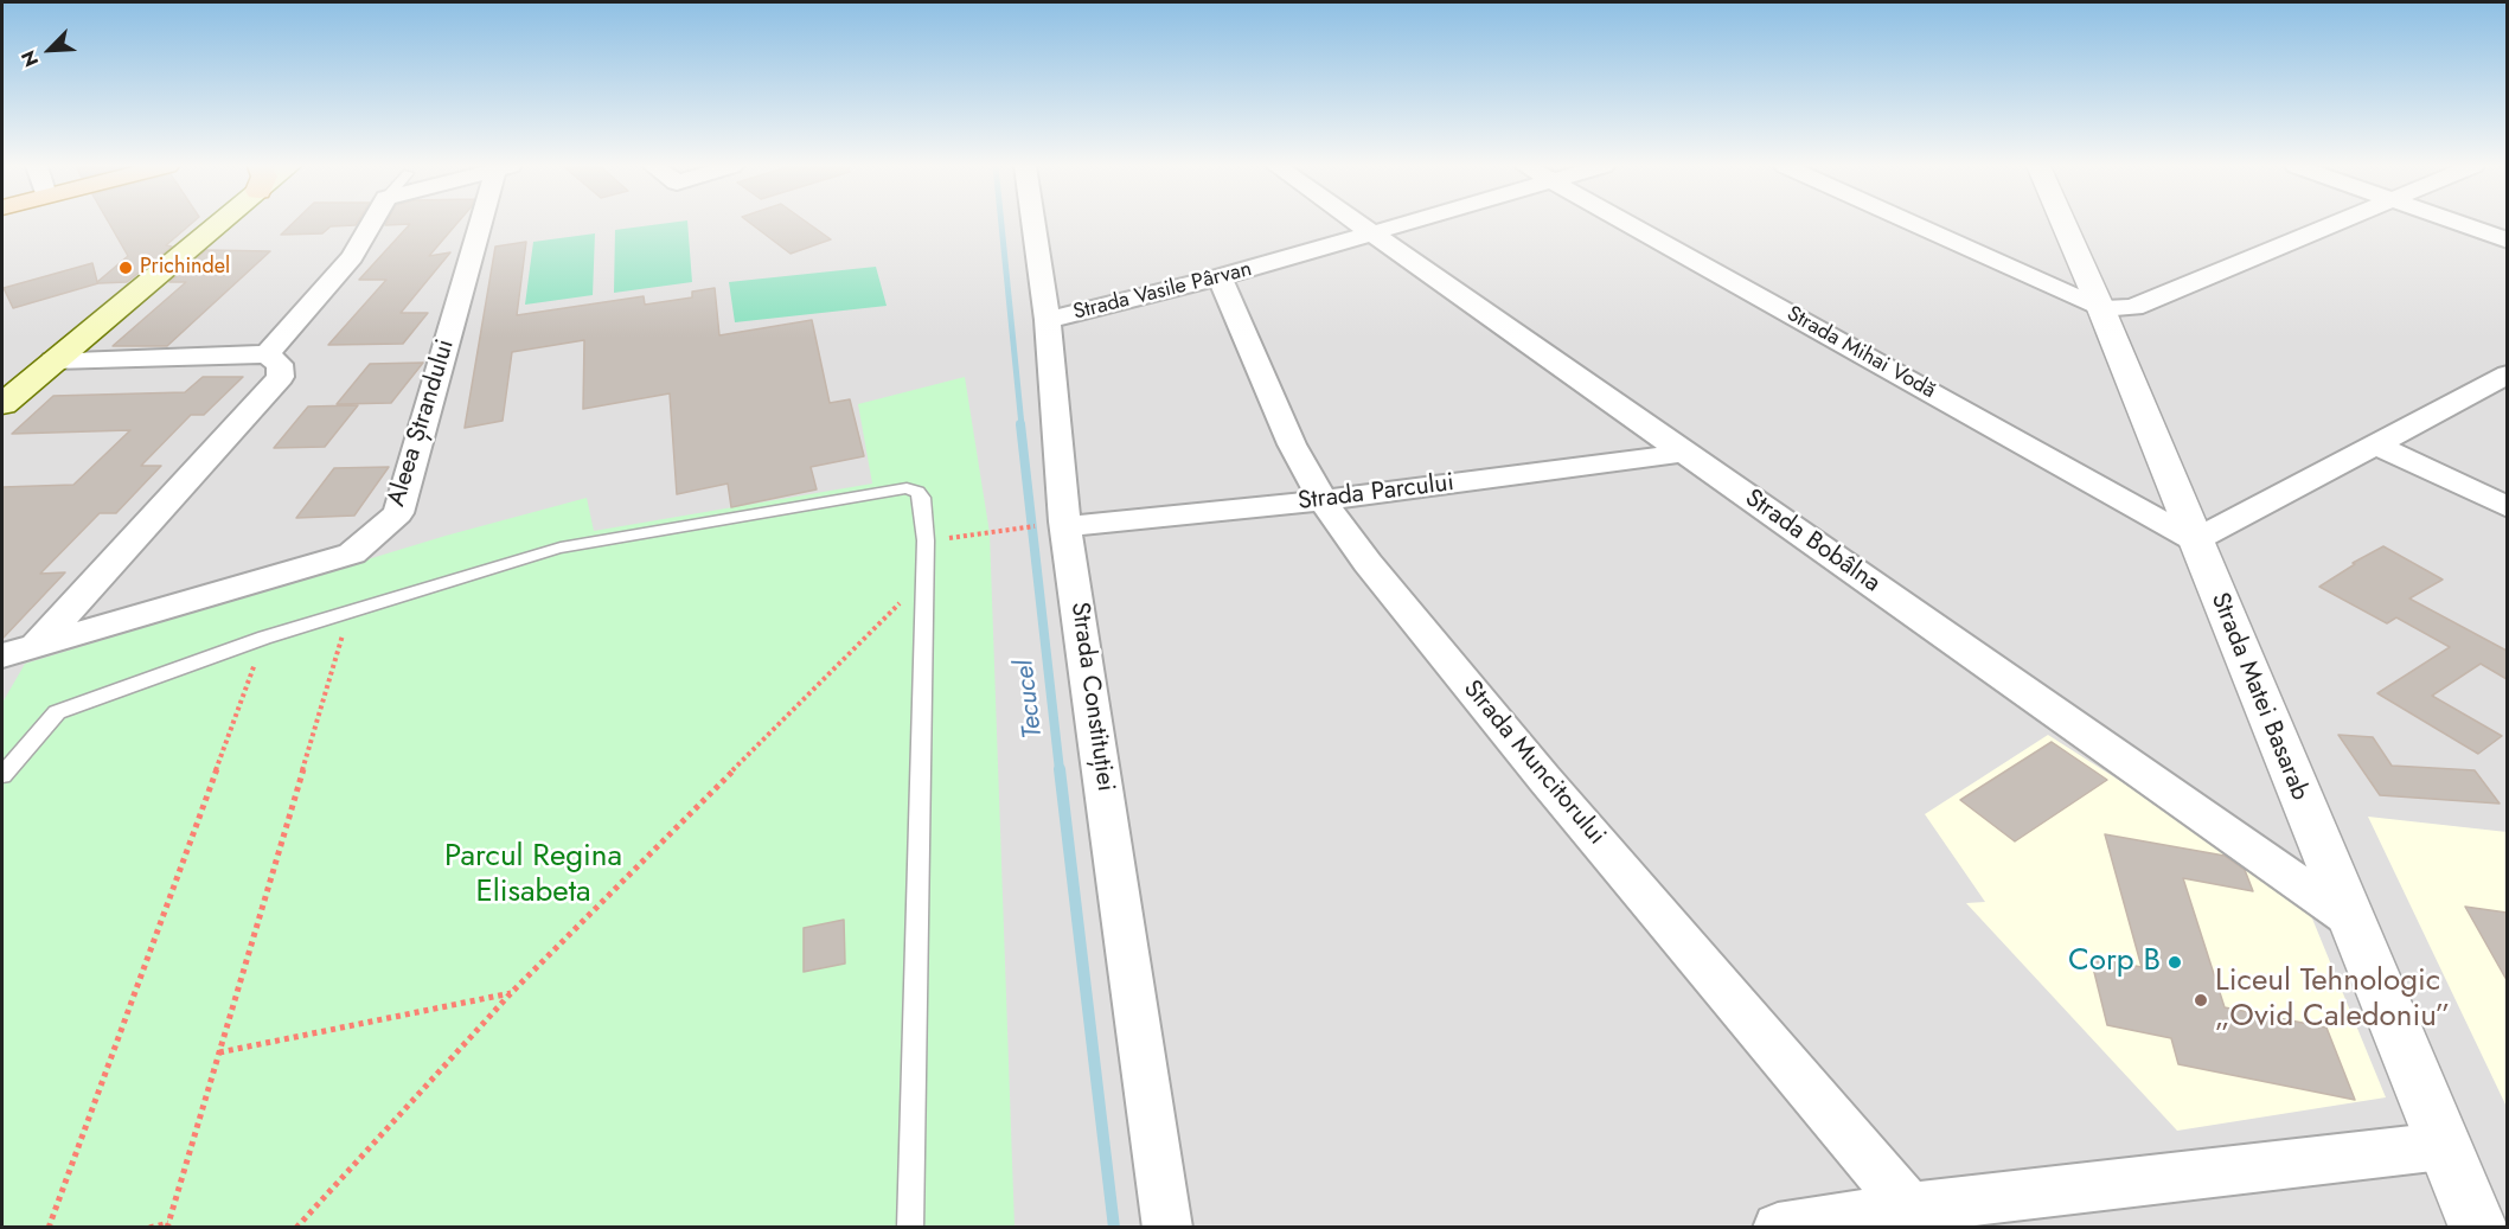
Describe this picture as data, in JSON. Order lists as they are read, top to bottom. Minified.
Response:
{"streets":{"street":["Strada Vasile Pârvan","Strada Mihai Vodă","Aleea Ștrandului","Strada Parcului","Strada Bobâlna","Strada Constituției","Strada Matei Basarab","Strada Muncitorului"]},"crossings":[["Strada Vasile Pârvan","Strada Bobâlna"],["Strada Vasile Pârvan","Strada Constituției"],["Strada Vasile Pârvan","Strada Muncitorului"],["Strada Mihai Vodă","Strada Matei Basarab"],["Strada Parcului","Strada Bobâlna"],["Strada Parcului","Strada Constituției"],["Strada Parcului","Strada Muncitorului"],["Strada Bobâlna","Strada Matei Basarab"]],"water":["Tecucel"],"parks":["Parcul Regina Elisabeta"],"places":["Prichindel","Corp B","Liceul Tehnologic „Ovid Caledoniu”"],"north":"bottom left"}
